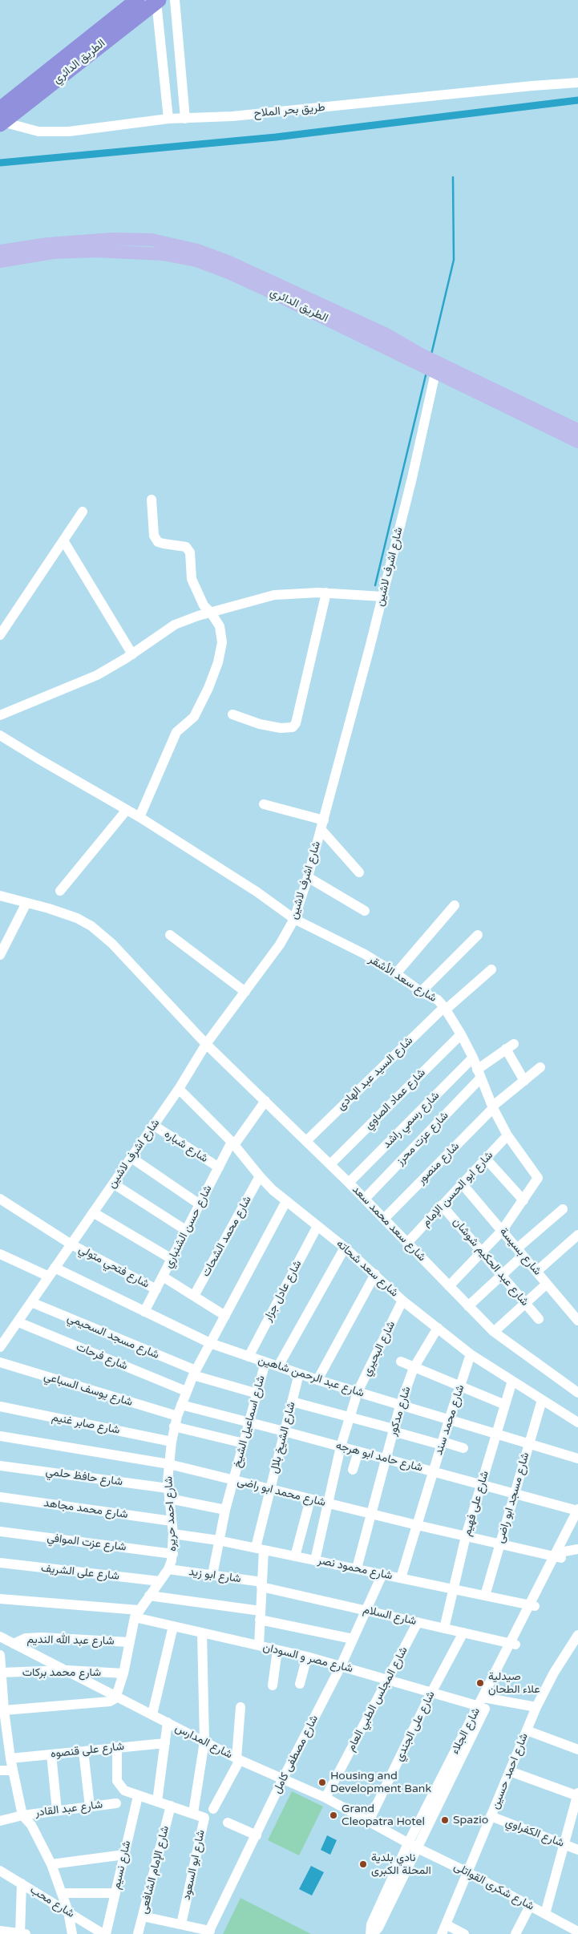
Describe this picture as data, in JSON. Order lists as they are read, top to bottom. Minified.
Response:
{"streets":{"highway":["الطريق الدائري"],"street":["طريق بحر الملاح","شارع اشرف لاشين","شارع سعد الأشقر","شارع السيد عبد الهادى","شارع عماد الصاوي","شارع رسمي راشد","شارع عزت محرز","شارع شباره","شارع منصور","شارع ابو الحسن الإمام","شارع سعد محمد سعد","شارع حسن الشنباري","شارع محمد الشحات","شارع بسيسة","شارع عبد الحكيم شوشان","شارع فتحي متولي","شارع سعد شحاته","شارع عادل جزار","شارع مسجد السحيمي","شارع البحيري","شارع فرحات","شارع عبد الرحمن شاهين","شارع يوسف السباعي","شارع مدكور","شارع محمد سند","شارع اسماعيل الشيخ","شارع صابر غنيم","شارع الشيخ بلال","شارع حامد ابو هرجه","شارع حافظ حلمي","شارع محمد ابو راضى","شارع مسجد ابو راضى","شارع على فهيم","شارع محمد مجاهد","شارع احمد حريره","شارع عزت الموافي","شارع محمود نصر","شارع على الشريف","شارع ابو زيد","شارع السلام","شارع عبد الله النديم","شارع مصر و السودان","شارع محمد بركات","شارع المجلس الطبي العام","شارع على الجندي","شارع الجلاء","شارع المدارس","شارع على قنصوه","شارع مصطفى كامل","شارع احمد حسين","شارع عبد القادر","شارع الكفراوي","شارع نسيم","شارع ابو السعود","شارع الإمام الشافعى","شارع شكرى القواتلى","شارع محب"]},"crossings":[["الطريق الدائري","طريق بحر الملاح"],["الطريق الدائري","شارع اشرف لاشين"],["شارع اشرف لاشين","شارع سعد الأشقر"],["شارع اشرف لاشين","شارع شباره"],["شارع اشرف لاشين","شارع سعد محمد سعد"],["شارع اشرف لاشين","شارع فتحي متولي"],["شارع اشرف لاشين","شارع سعد شحاته"],["شارع اشرف لاشين","شارع مسجد السحيمي"],["شارع اشرف لاشين","شارع فرحات"],["شارع اشرف لاشين","شارع عبد الرحمن شاهين"],["شارع سعد الأشقر","شارع السيد عبد الهادى"],["شارع سعد الأشقر","شارع عماد الصاوي"],["شارع سعد الأشقر","شارع رسمي راشد"],["شارع سعد الأشقر","شارع عزت محرز"],["شارع سعد الأشقر","شارع منصور"],["شارع سعد الأشقر","شارع ابو الحسن الإمام"],["شارع السيد عبد الهادى","شارع سعد محمد سعد"],["شارع عماد الصاوي","شارع سعد محمد سعد"],["شارع رسمي راشد","شارع سعد محمد سعد"],["شارع عزت محرز","شارع منصور"],["شارع عزت محرز","شارع سعد محمد سعد"],["شارع شباره","شارع حسن الشنباري"],["شارع منصور","شارع سعد محمد سعد"],["شارع ابو الحسن الإمام","شارع سعد محمد سعد"],["شارع ابو الحسن الإمام","شارع بسيسة"],["شارع ابو الحسن الإمام","شارع عبد الحكيم شوشان"],["شارع سعد محمد سعد","شارع حسن الشنباري"],["شارع حسن الشنباري","شارع فتحي متولي"],["شارع حسن الشنباري","شارع سعد شحاته"],["شارع حسن الشنباري","شارع عبد الرحمن شاهين"],["شارع محمد الشحات","شارع سعد شحاته"],["شارع سعد شحاته","شارع عادل جزار"],["شارع سعد شحاته","شارع البحيري"],["شارع سعد شحاته","شارع مدكور"],["شارع سعد شحاته","شارع محمد سند"],["شارع سعد شحاته","شارع مسجد ابو راضى"],["شارع سعد شحاته","شارع على فهيم"],["شارع سعد شحاته","شارع احمد حريره"],["شارع عادل جزار","شارع عبد الرحمن شاهين"],["شارع مسجد السحيمي","شارع اسماعيل الشيخ"],["شارع مسجد السحيمي","شارع احمد حريره"],["شارع البحيري","شارع عبد الرحمن شاهين"],["شارع البحيري","شارع حامد ابو هرجه"],["شارع البحيري","شارع محمد ابو راضى"],["شارع البحيري","شارع محمود نصر"],["شارع فرحات","شارع احمد حريره"],["شارع عبد الرحمن شاهين","شارع مدكور"],["شارع عبد الرحمن شاهين","شارع محمد سند"],["شارع عبد الرحمن شاهين","شارع اسماعيل الشيخ"],["شارع عبد الرحمن شاهين","شارع الشيخ بلال"],["شارع عبد الرحمن شاهين","شارع مسجد ابو راضى"],["شارع عبد الرحمن شاهين","شارع على فهيم"],["شارع عبد الرحمن شاهين","شارع احمد حريره"],["شارع يوسف السباعي","شارع احمد حريره"],["شارع مدكور","شارع حامد ابو هرجه"],["شارع مدكور","شارع محمد ابو راضى"],["شارع مدكور","شارع محمود نصر"],["شارع محمد سند","شارع حامد ابو هرجه"],["شارع محمد سند","شارع محمد ابو راضى"],["شارع محمد سند","شارع محمود نصر"],["شارع اسماعيل الشيخ","شارع حامد ابو هرجه"],["شارع اسماعيل الشيخ","شارع حافظ حلمي"],["شارع اسماعيل الشيخ","شارع محمد ابو راضى"],["شارع اسماعيل الشيخ","شارع محمود نصر"],["شارع اسماعيل الشيخ","شارع ابو زيد"],["شارع صابر غنيم","شارع احمد حريره"],["شارع الشيخ بلال","شارع حامد ابو هرجه"],["شارع الشيخ بلال","شارع محمد ابو راضى"],["شارع الشيخ بلال","شارع محمود نصر"],["شارع الشيخ بلال","شارع ابو زيد"],["شارع الشيخ بلال","شارع السلام"],["شارع الشيخ بلال","شارع مصر و السودان"],["شارع حامد ابو هرجه","شارع مسجد ابو راضى"],["شارع حامد ابو هرجه","شارع على فهيم"],["شارع حامد ابو هرجه","شارع احمد حريره"],["شارع حامد ابو هرجه","شارع الجلاء"],["شارع حافظ حلمي","شارع احمد حريره"],["شارع محمد ابو راضى","شارع مسجد ابو راضى"],["شارع محمد ابو راضى","شارع على فهيم"],["شارع محمد ابو راضى","شارع احمد حريره"],["شارع محمد ابو راضى","شارع الجلاء"],["شارع مسجد ابو راضى","شارع محمود نصر"],["شارع على فهيم","شارع محمود نصر"],["شارع على فهيم","شارع السلام"],["شارع محمد مجاهد","شارع احمد حريره"],["شارع احمد حريره","شارع عزت الموافي"],["شارع احمد حريره","شارع محمود نصر"],["شارع احمد حريره","شارع على الشريف"],["شارع احمد حريره","شارع ابو زيد"],["شارع احمد حريره","شارع عبد الله النديم"],["شارع احمد حريره","شارع مصر و السودان"],["شارع احمد حريره","شارع محمد بركات"],["شارع احمد حريره","شارع المدارس"],["شارع محمود نصر","شارع الجلاء"],["شارع محمود نصر","شارع مصطفى كامل"],["شارع ابو زيد","شارع السلام"],["شارع السلام","شارع المجلس الطبي العام"],["شارع السلام","شارع على الجندي"],["شارع السلام","شارع الجلاء"],["شارع السلام","شارع مصطفى كامل"],["شارع عبد الله النديم","شارع المدارس"],["شارع مصر و السودان","شارع المجلس الطبي العام"],["شارع مصر و السودان","شارع على الجندي"],["شارع مصر و السودان","شارع الجلاء"],["شارع مصر و السودان","شارع مصطفى كامل"],["شارع مصر و السودان","شارع احمد حسين"],["شارع محمد بركات","شارع المدارس"],["شارع المجلس الطبي العام","شارع المدارس"],["شارع على الجندي","شارع المدارس"],["شارع الجلاء","شارع المدارس"],["شارع الجلاء","شارع شكرى القواتلى"],["شارع المدارس","شارع مصطفى كامل"],["شارع المدارس","شارع شكرى القواتلى"],["شارع احمد حسين","شارع الكفراوي"],["شارع احمد حسين","شارع شكرى القواتلى"],["شارع نسيم","شارع محب"]],"places":["صيدلية علاء الطحان","Housing and Development Bank","Grand Cleopatra Hotel","Spazio","نادي بلدية المحلة الكبرى"]}
